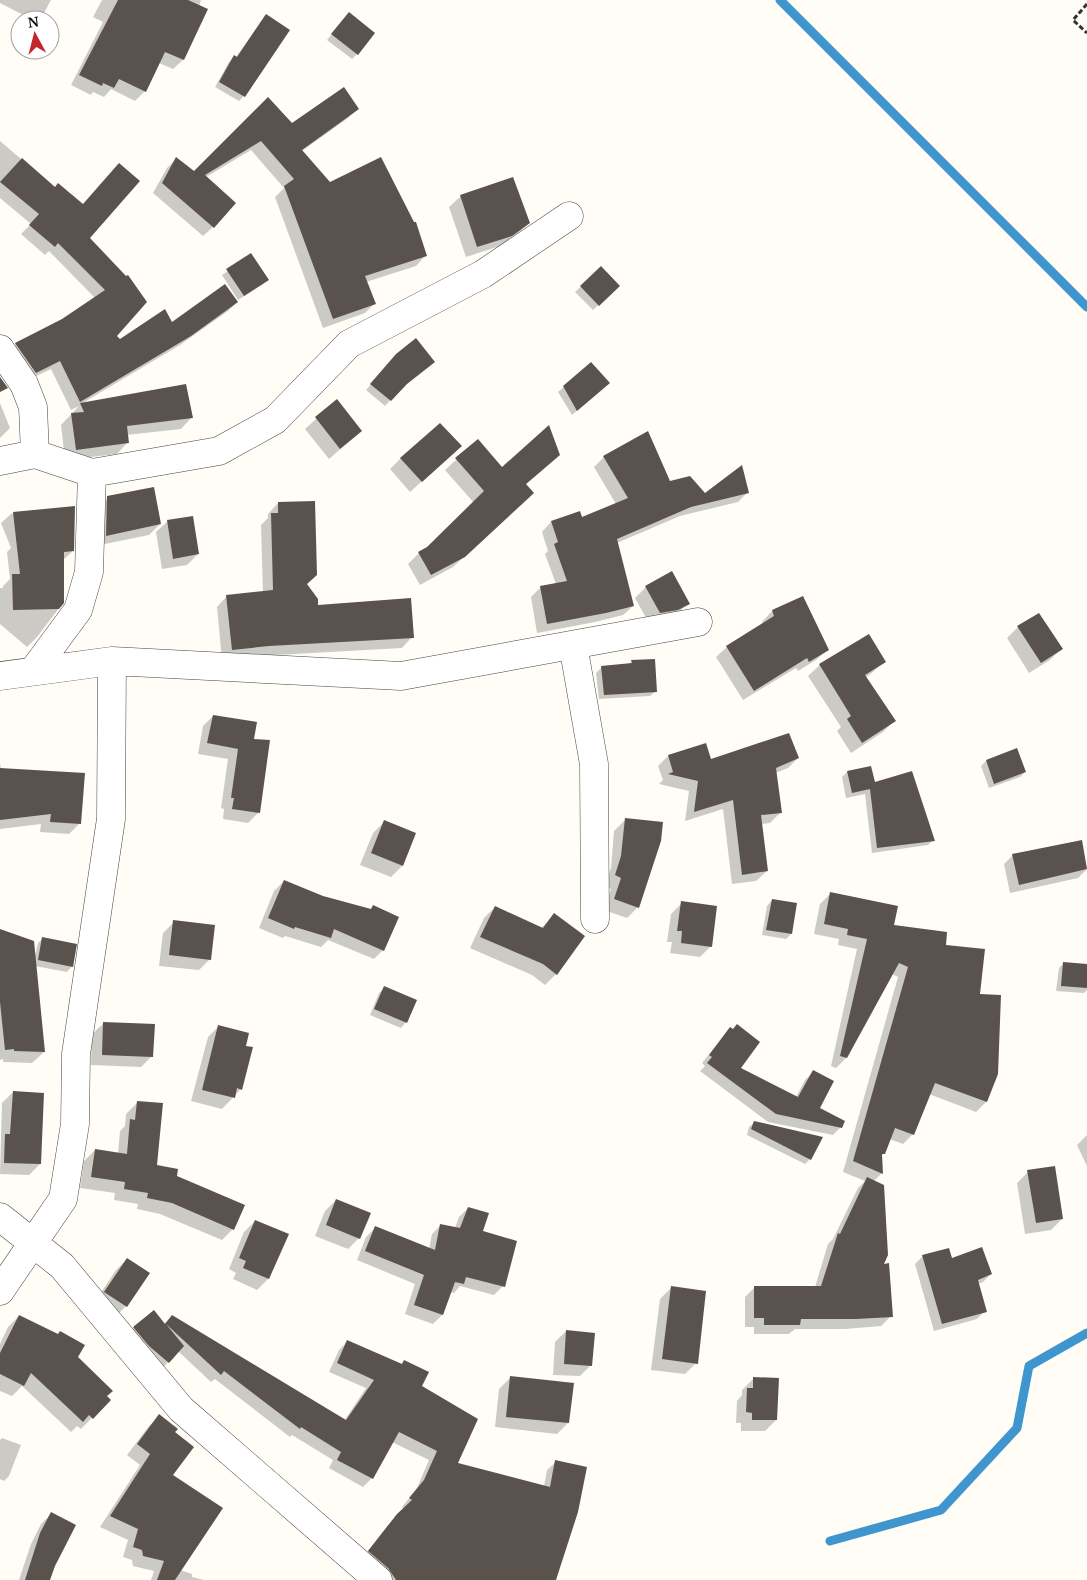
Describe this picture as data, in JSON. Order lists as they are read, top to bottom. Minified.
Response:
{"north":"top"}
